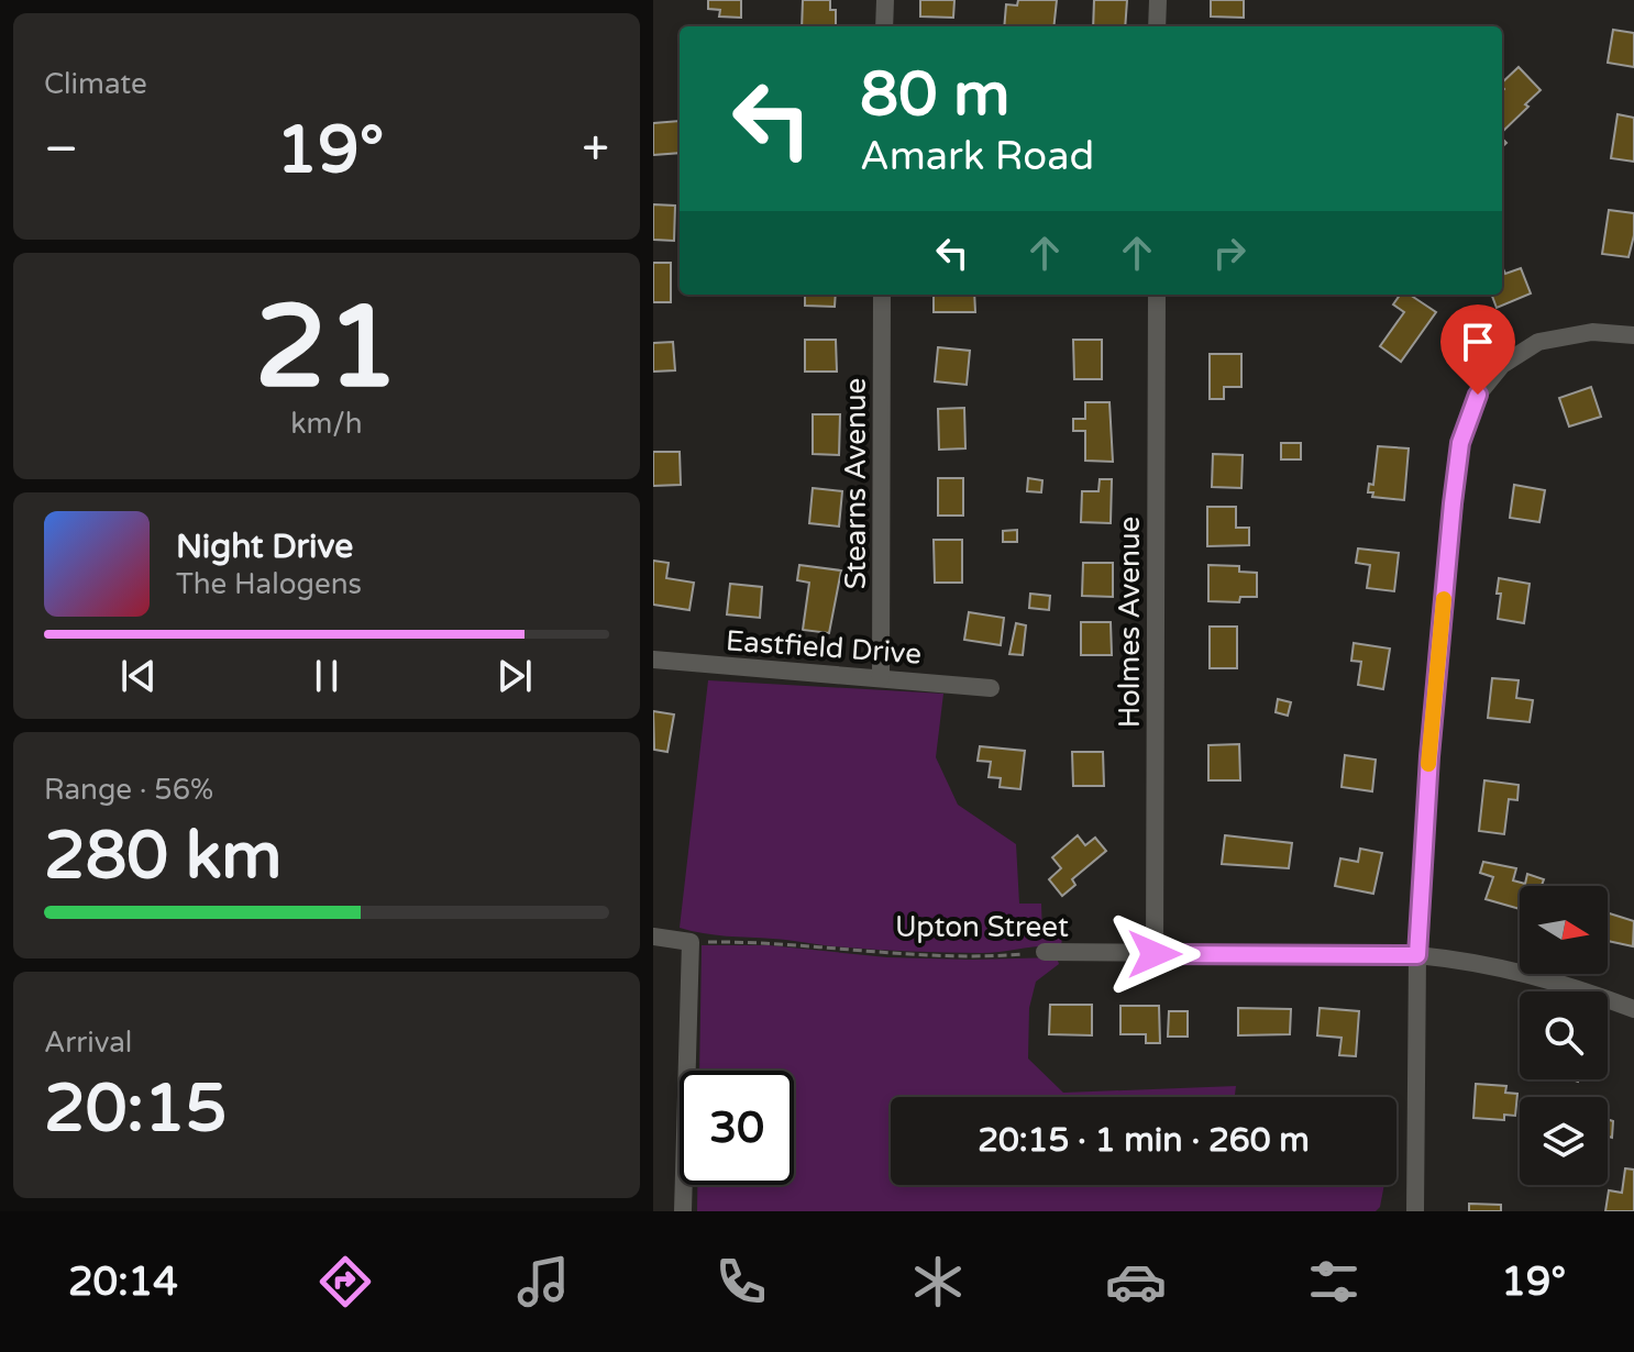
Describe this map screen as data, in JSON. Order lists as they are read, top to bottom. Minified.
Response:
{"streets":{"street":["Stearns Avenue","Holmes Avenue","Eastfield Drive","Upton Street"]},"crossings":[["Stearns Avenue","Eastfield Drive"],["Holmes Avenue","Upton Street"]],"north":"right","page":{"tile":["Climate",["21","km/h"],["Range · 56%","280 km"],["Arrival","20:15"]],"turn":["80 m","Amark Road"],"heat":["−","19°","+"],"song":["Night Drive","The Halogens"],"limit":"30","trip":"20:15 · 1 min · 260 m","tabs":["20:14","19°"]}}
